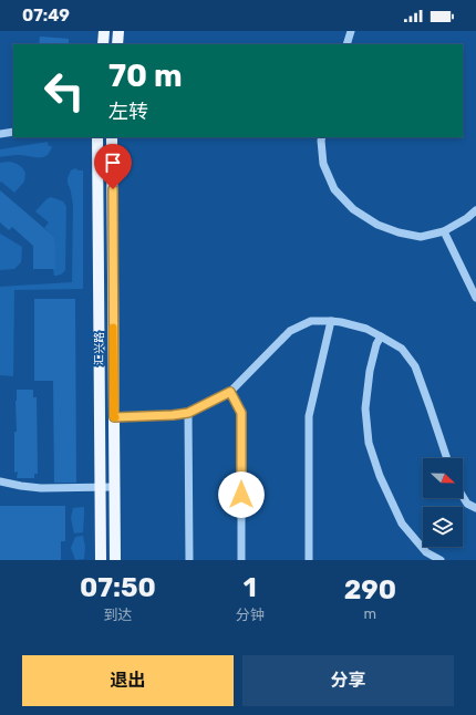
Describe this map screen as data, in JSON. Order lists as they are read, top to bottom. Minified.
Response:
{"streets":{"main road":["汇兴路"]},"north":"right","page":{"status":"07:49","turn":["70 m","左转"],"eta":["07:50","到达","1","分钟","290","m"],"buttons":["退出","分享"]}}
